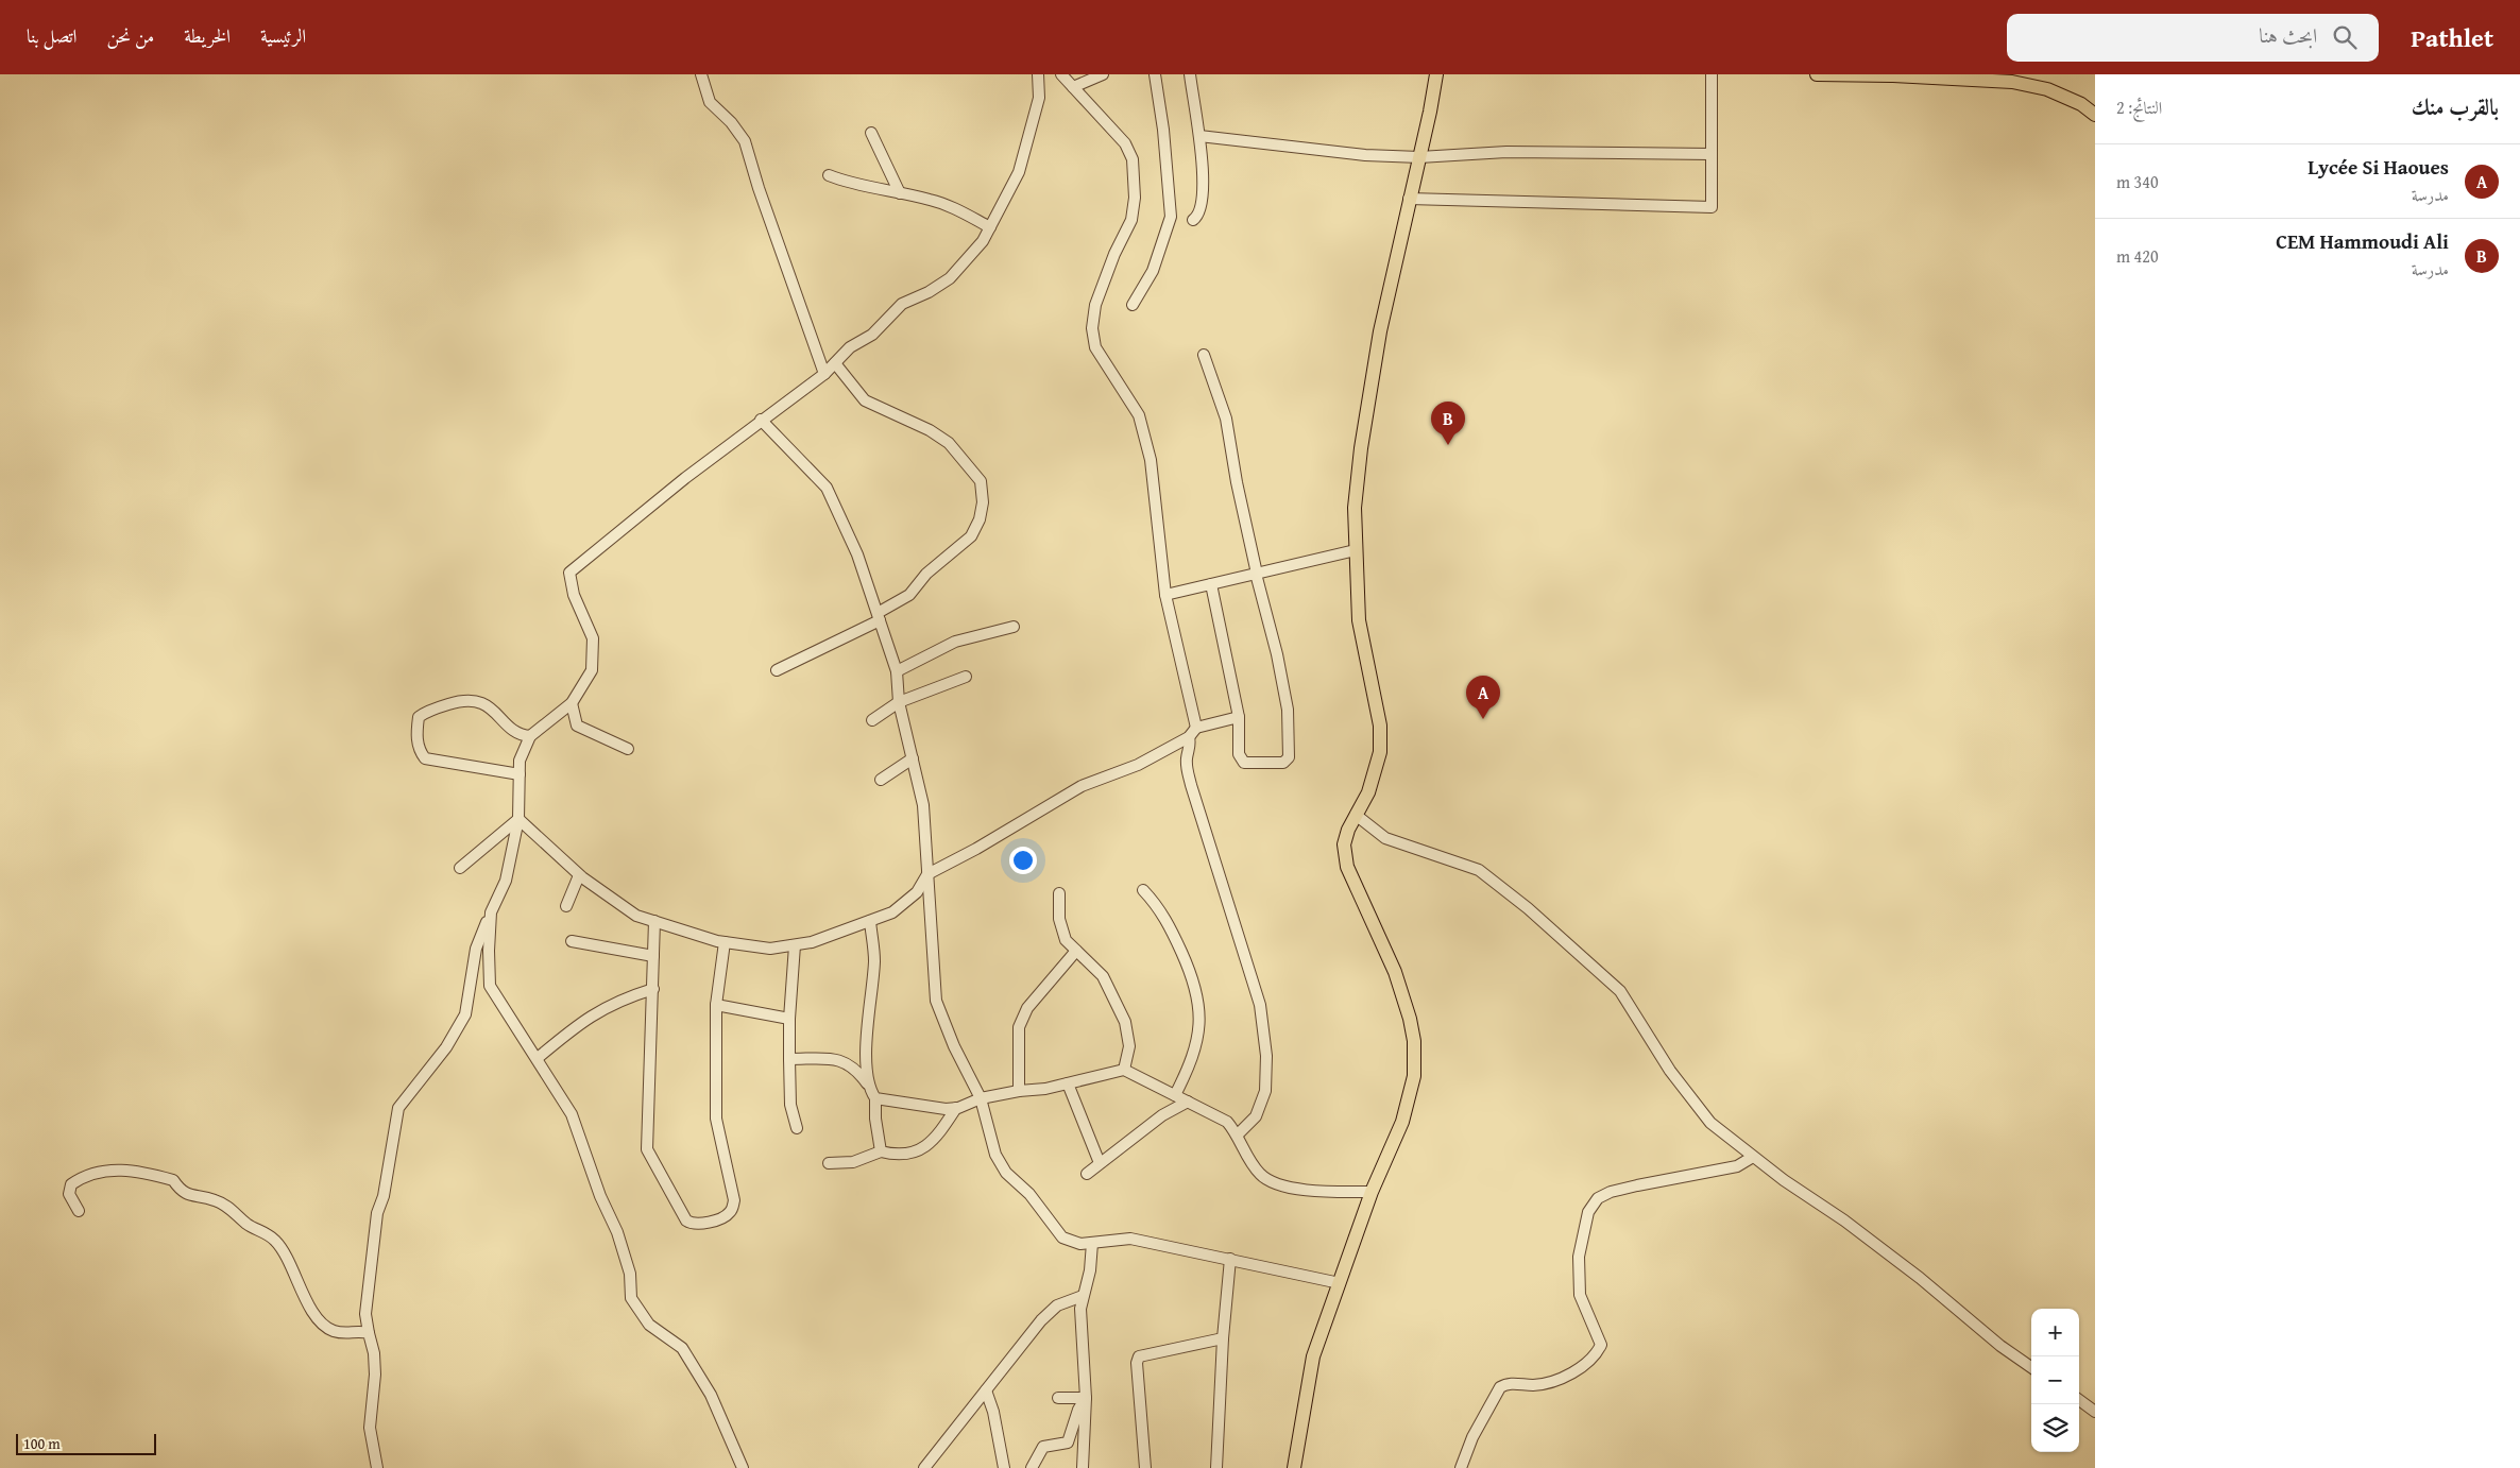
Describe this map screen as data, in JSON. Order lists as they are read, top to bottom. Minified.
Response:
{"scale_bar":"100 m","page":{"header":"Pathlet","search":"ابحث هنا","nav":["الرئيسية","الخريطة","من نحن","اتصل بنا"],"heading":["بالقرب منك","النتائج: 2"],"list":[{"mark":"A","name":"Lycée Si Haoues","note":"مدرسة","value":"340 m"},{"mark":"B","name":"CEM Hammoudi Ali","note":"مدرسة","value":"420 m"}],"pins":["B","A"],"map_buttons":["+","−"],"scale":"100 m"}}
